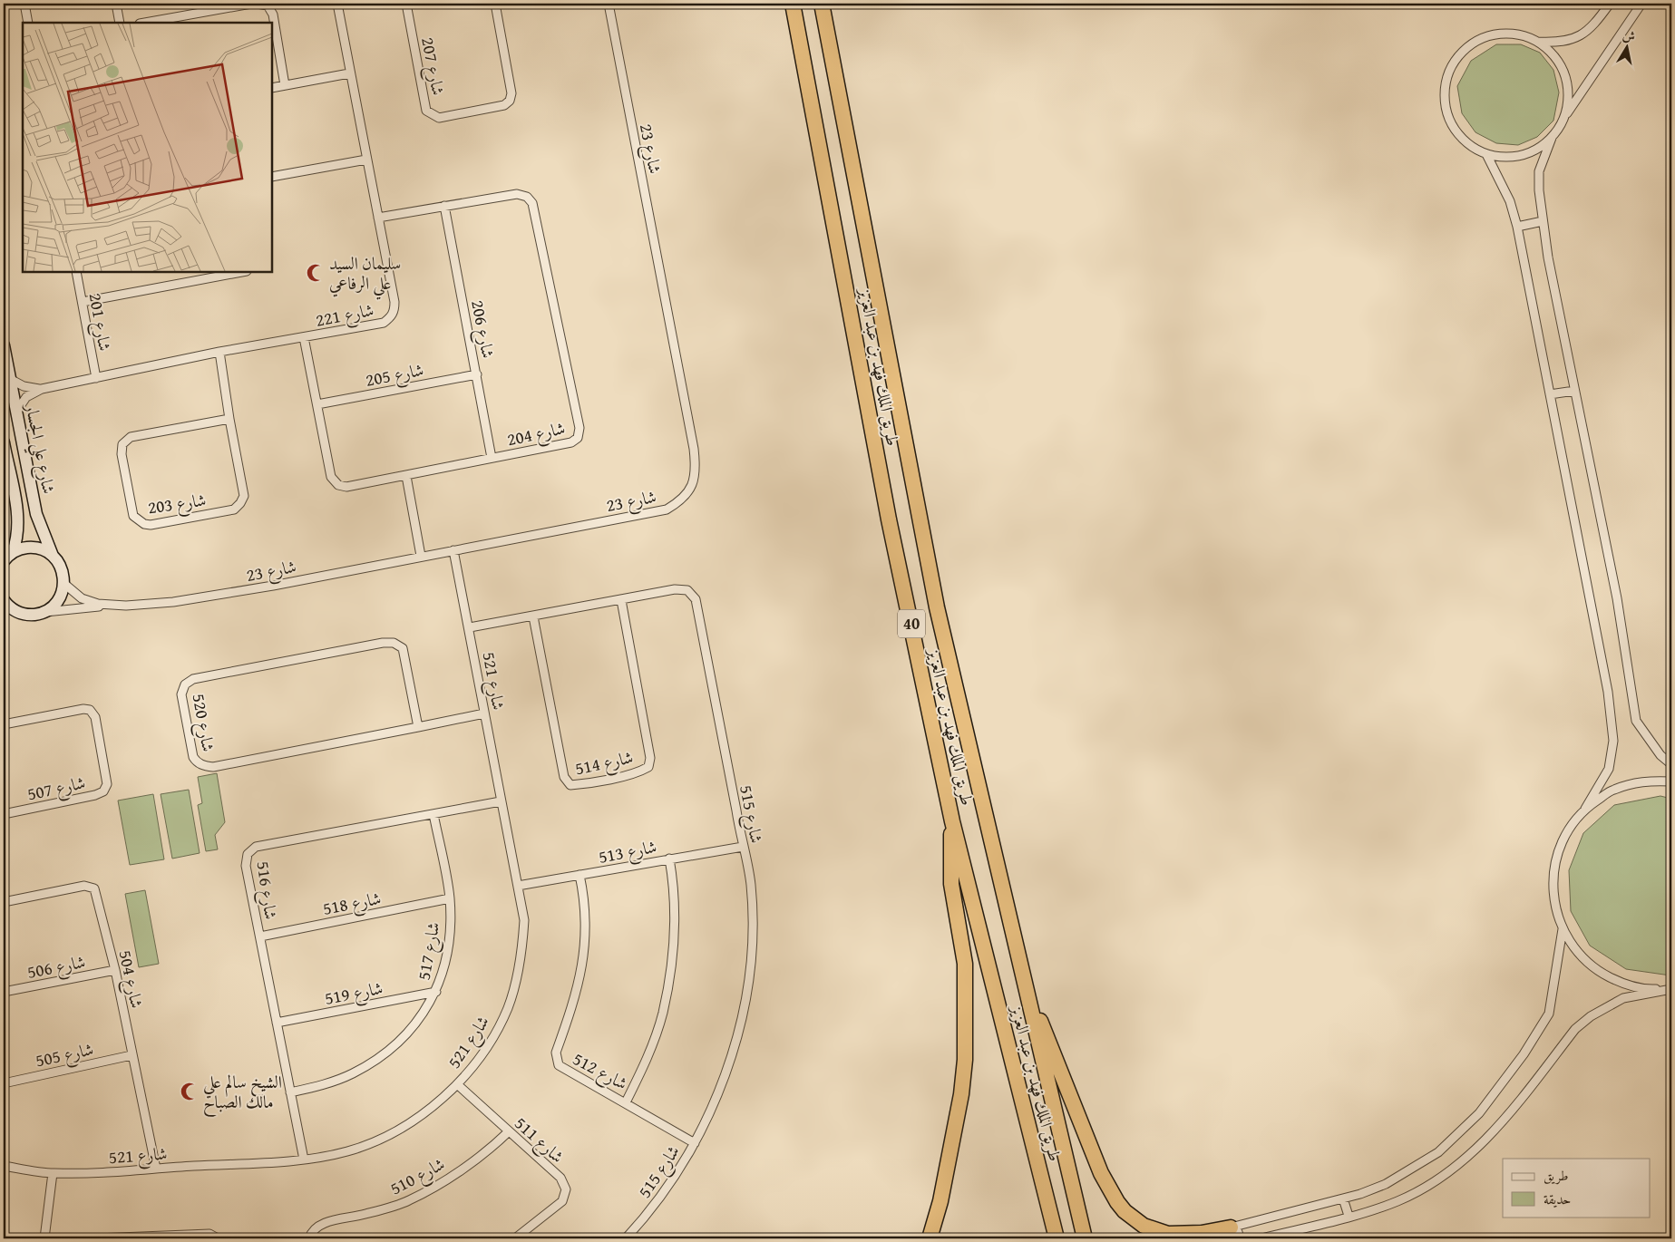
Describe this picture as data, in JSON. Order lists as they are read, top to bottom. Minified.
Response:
{"streets":{"highway":["طريق الملك فهد بن عبد العزيز","40"],"street":["شارع 207","شارع 23","شارع 221","شارع 201","شارع 206","شارع 205","شارع 204","شارع علي الجسار","شارع 203","شارع 521","شارع 520","شارع 514","شارع 507","شارع 515","شارع 513","شارع 516","شارع 518","شارع 517","شارع 506","شارع 504","شارع 519","شارع 505","شارع 512","شارع 511","شارع 510"]},"crossings":[["شارع 23","شارع علي الجسار"],["شارع 23","شارع 521"],["شارع 221","شارع 201"],["شارع 221","شارع 204"],["شارع 221","شارع علي الجسار"],["شارع 221","شارع 203"],["شارع 206","شارع 205"],["شارع 206","شارع 204"],["شارع 205","شارع 204"],["شارع 521","شارع 520"],["شارع 521","شارع 515"],["شارع 521","شارع 513"],["شارع 521","شارع 516"],["شارع 521","شارع 504"],["شارع 521","شارع 511"],["شارع 514","شارع 515"],["شارع 515","شارع 513"],["شارع 513","شارع 512"],["شارع 516","شارع 518"],["شارع 516","شارع 517"],["شارع 516","شارع 519"],["شارع 518","شارع 517"],["شارع 517","شارع 519"],["شارع 506","شارع 504"],["شارع 504","شارع 505"],["شارع 511","شارع 510"]],"places":{"mosque":["سليمان السيد علي الرفاعي","الشيخ سالم علي مالك الصباح"]},"legend":["طريق","حديقة"],"north":"top"}
